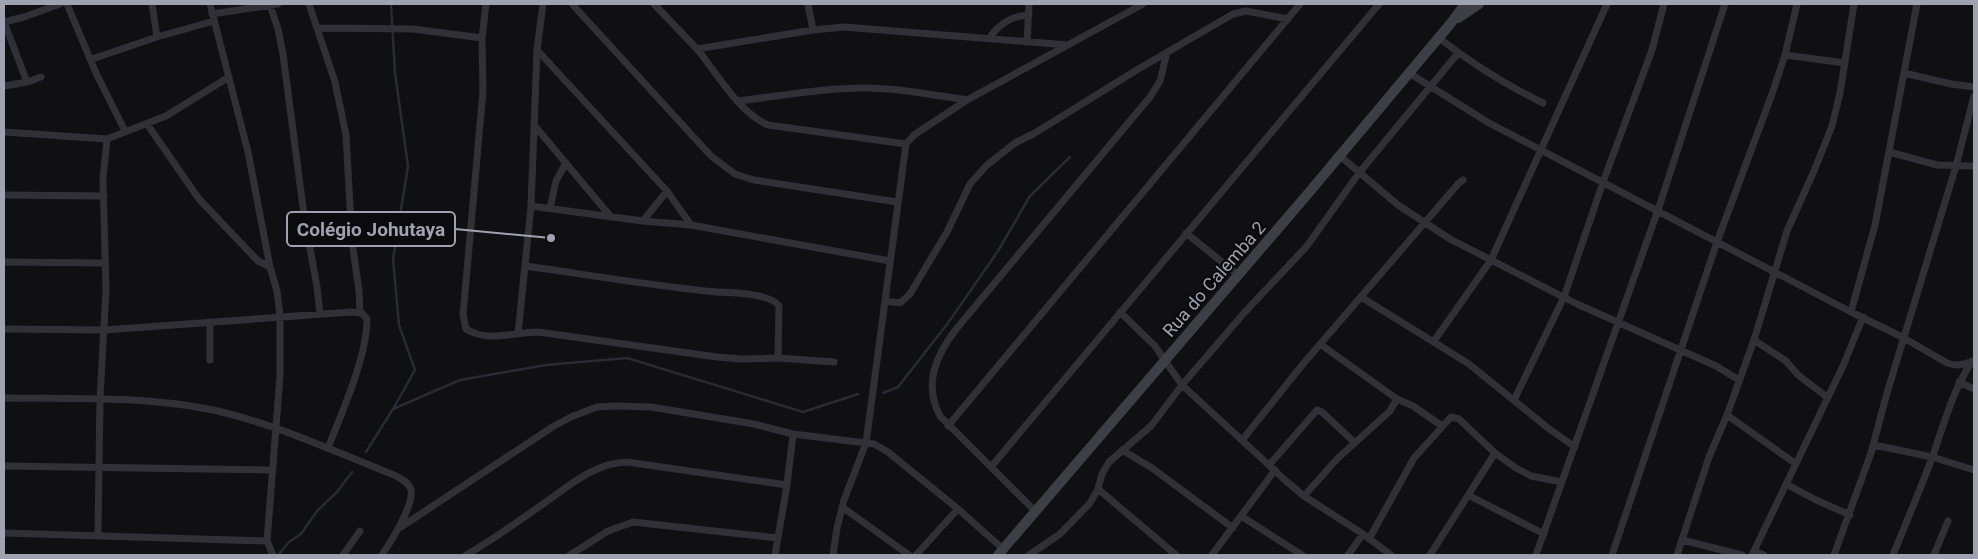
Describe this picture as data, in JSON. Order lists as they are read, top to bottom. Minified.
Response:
{"streets":{"main road":["Rua do Calemba 2"]},"places":["Colégio Johutaya"]}
